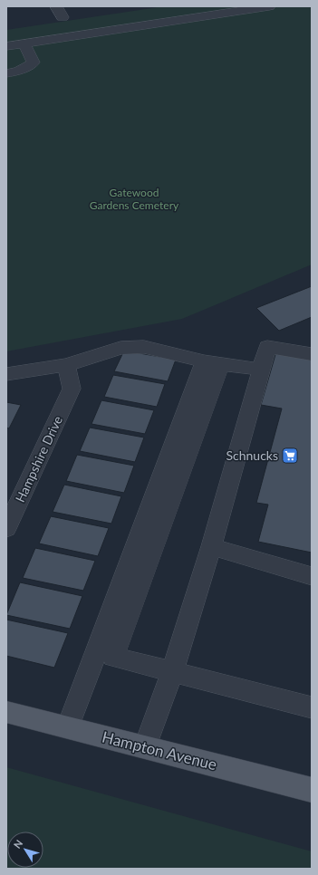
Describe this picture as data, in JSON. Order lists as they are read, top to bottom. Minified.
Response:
{"streets":{"main road":["Hampton Avenue"],"street":["Hampshire Drive"]},"parks":["Gatewood Gardens Cemetery"],"places":{"supermarket":["Schnucks"]},"north":"top left"}
